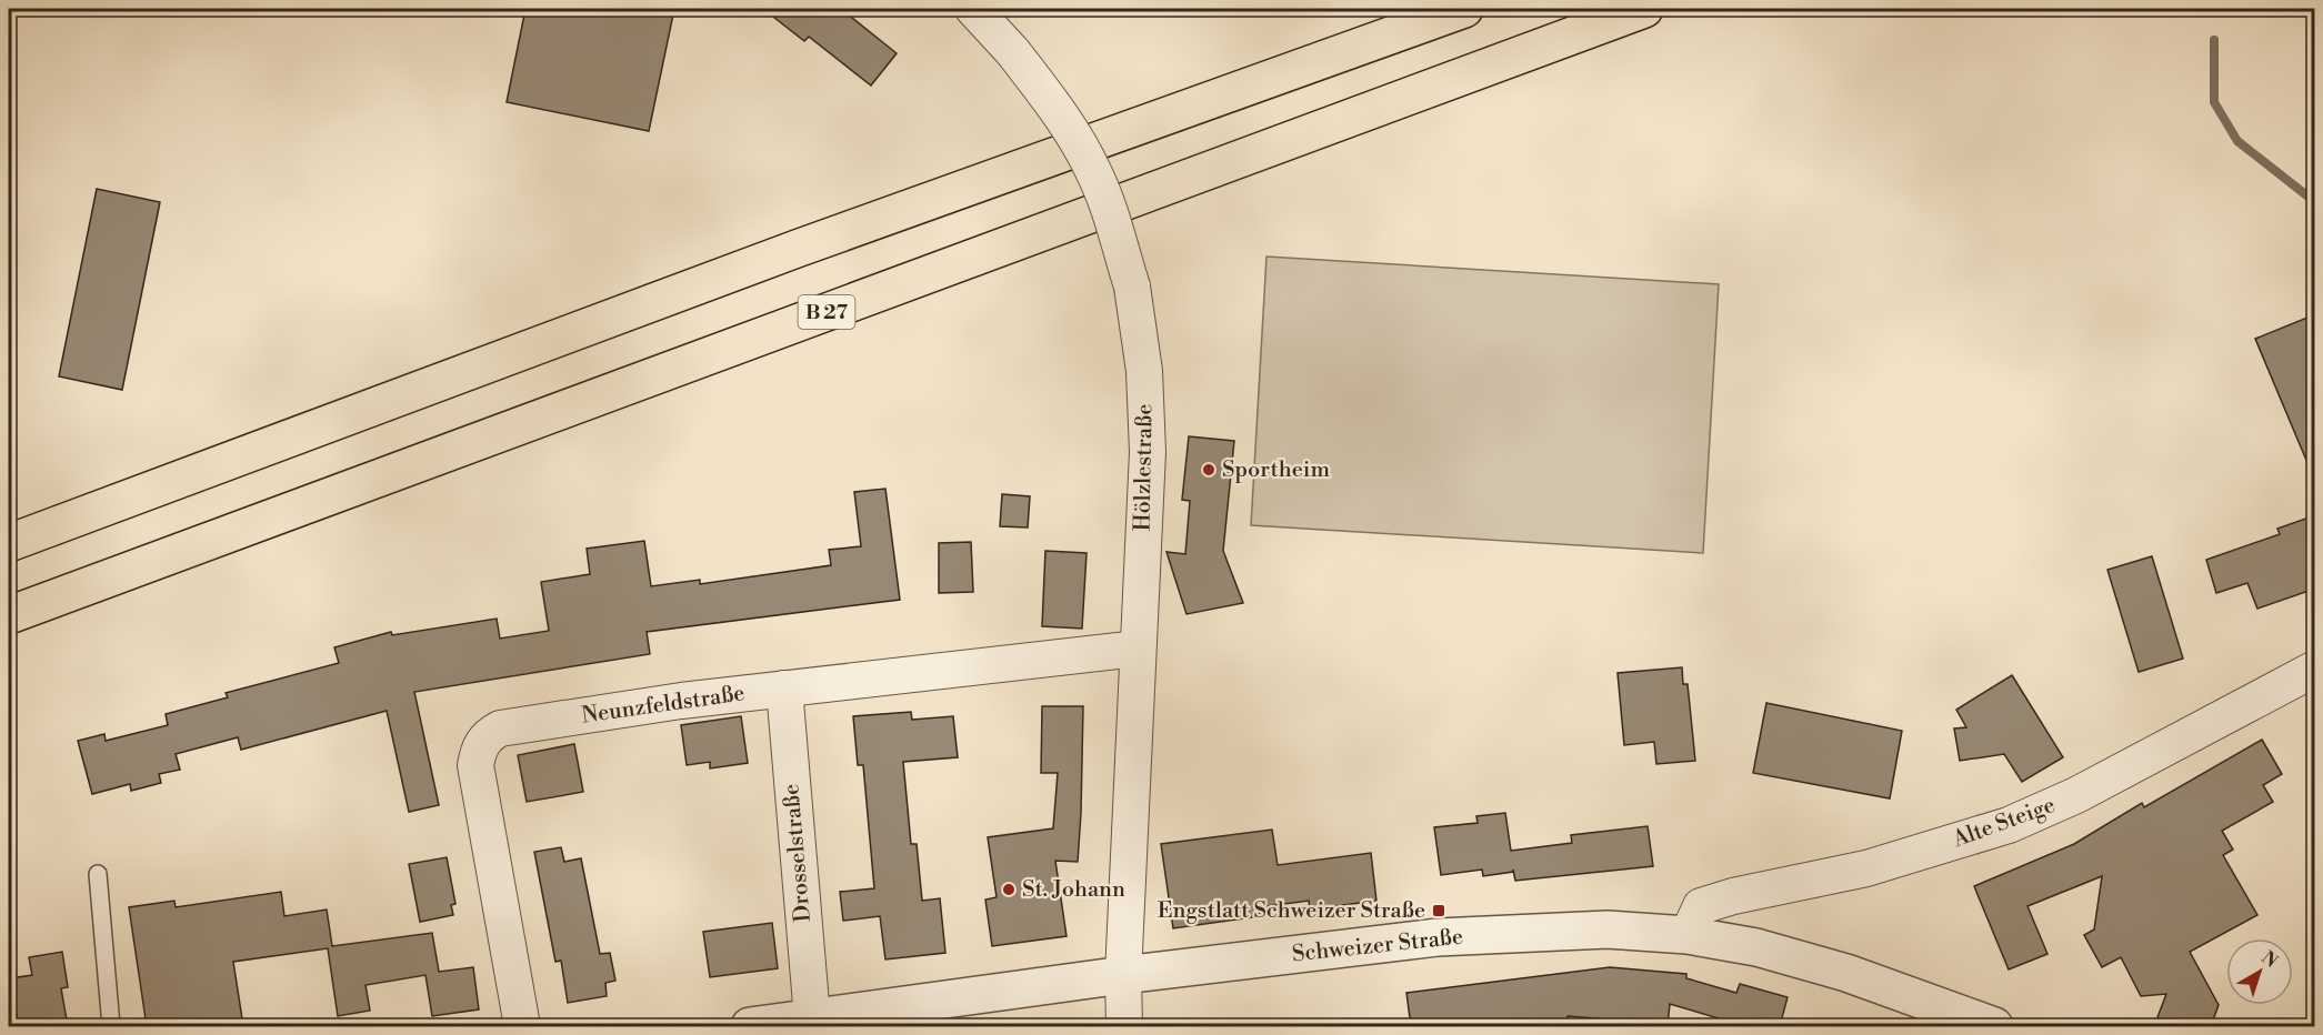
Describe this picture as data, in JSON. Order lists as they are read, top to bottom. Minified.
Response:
{"streets":{"highway":["B 27"],"street":["Hölzlestraße","Neunzfeldstraße","Alte Steige","Drosselstraße","Schweizer Straße"]},"crossings":[["Hölzlestraße","Neunzfeldstraße"],["Hölzlestraße","Schweizer Straße"],["Neunzfeldstraße","Drosselstraße"],["Alte Steige","Schweizer Straße"],["Drosselstraße","Schweizer Straße"]],"places":{"other":["Sportheim","St. Johann"],"transit":["Engstlatt Schweizer Straße"]},"north":"top right"}
